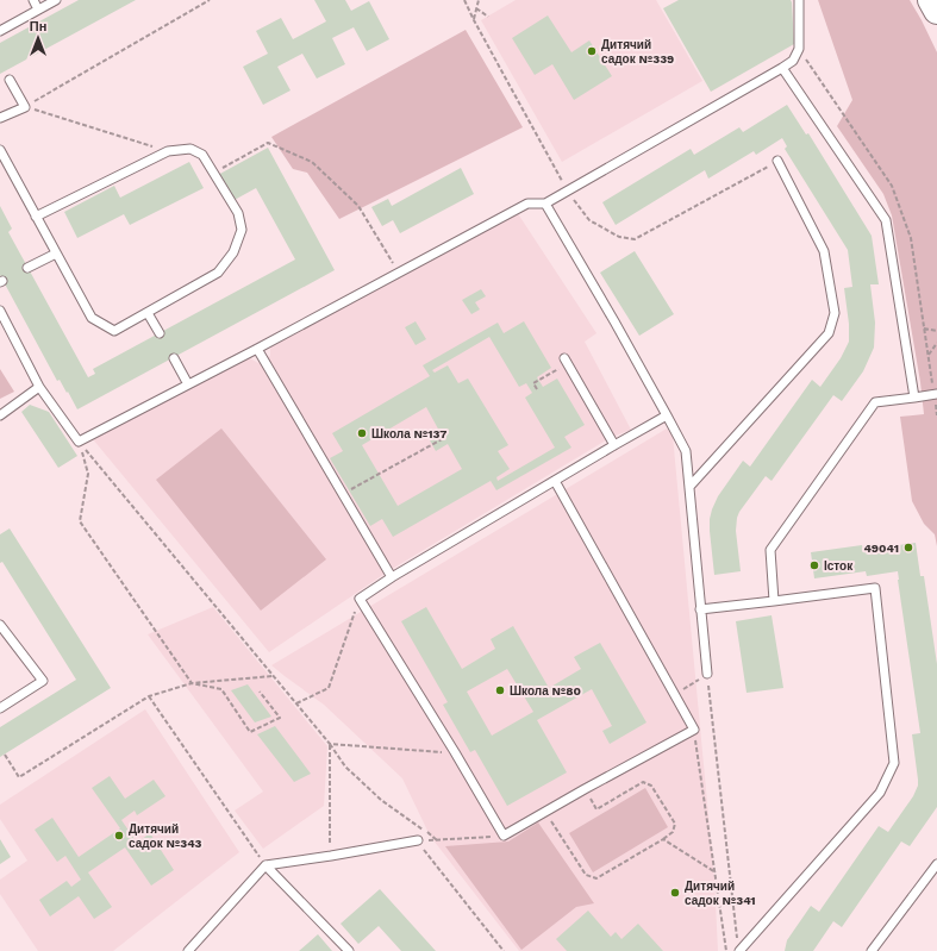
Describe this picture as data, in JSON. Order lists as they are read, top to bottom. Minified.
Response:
{"places":["Дитячий садок №339","Школа №137","49041","Істок","Школа №80","Дитячий садок №343","Дитячий садок №341"],"north":"top"}
